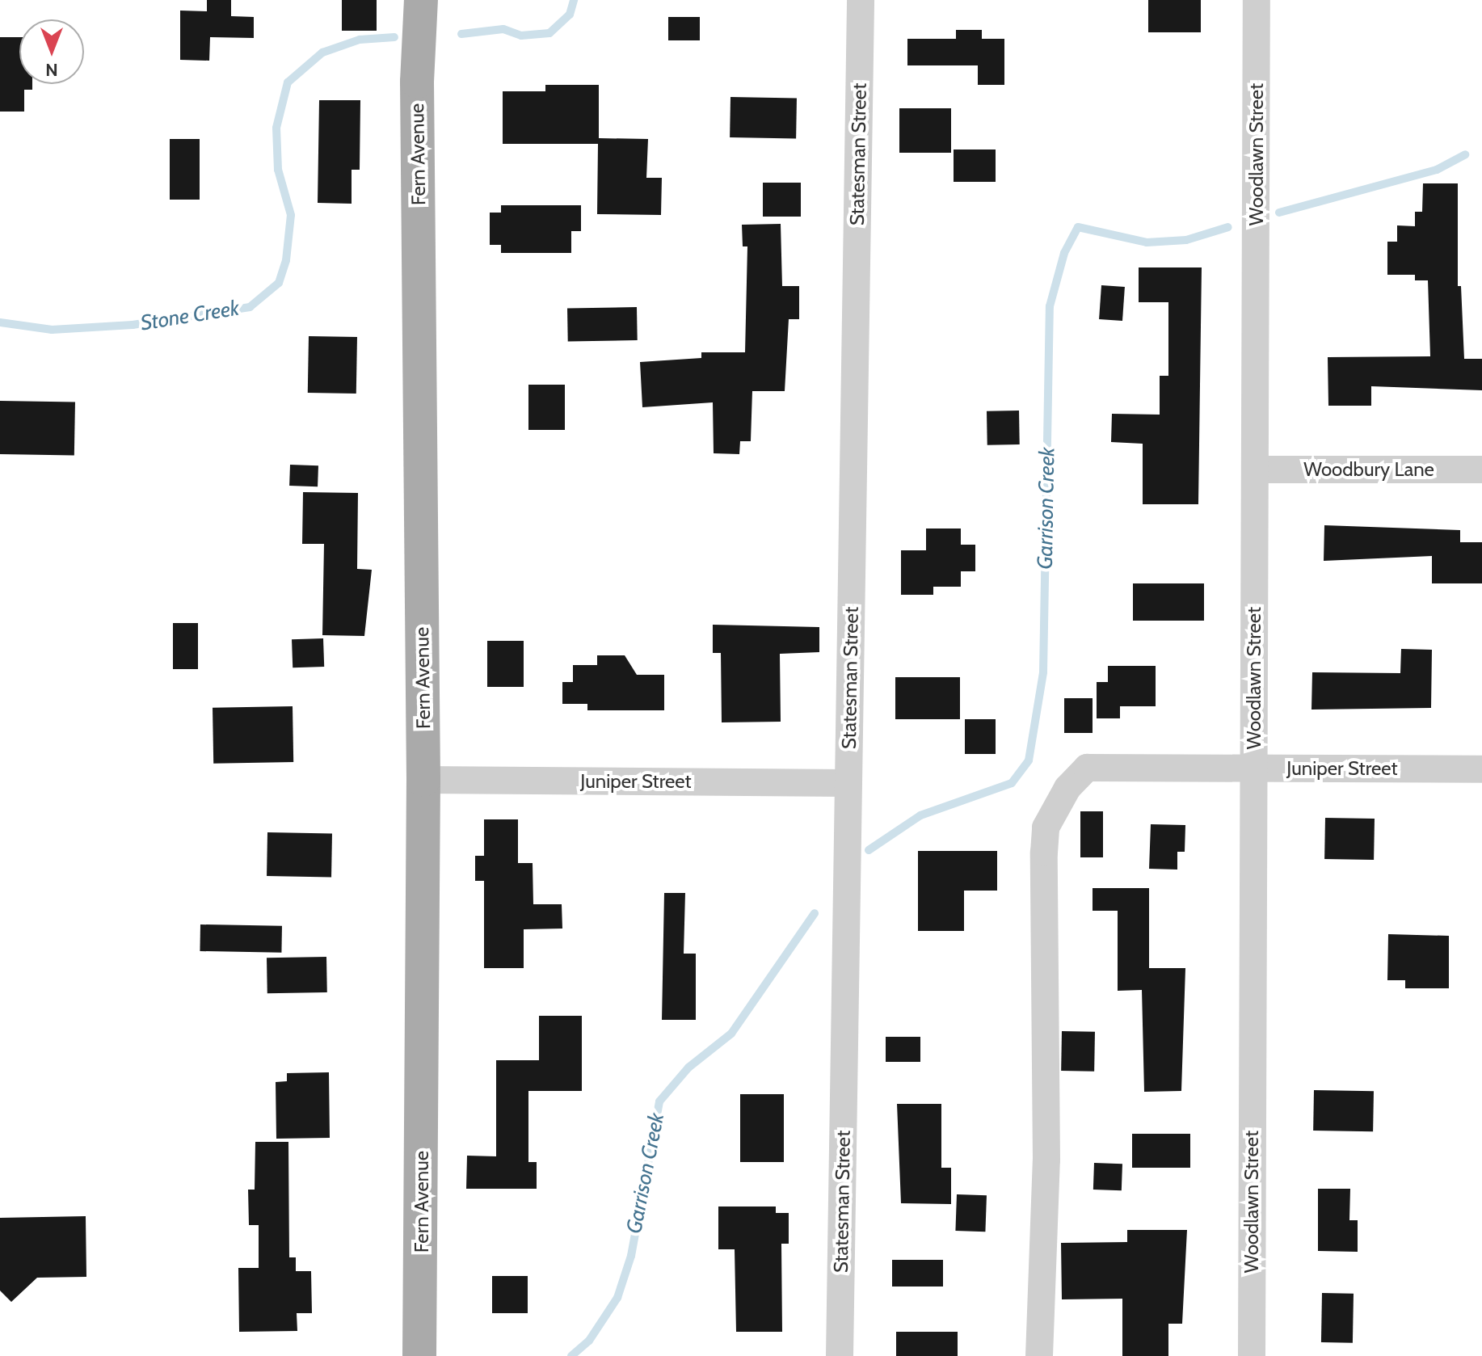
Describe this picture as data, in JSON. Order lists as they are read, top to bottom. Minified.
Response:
{"streets":{"main road":["Fern Avenue"],"street":["Statesman Street","Woodlawn Street","Woodbury Lane","Juniper Street"]},"crossings":[["Fern Avenue","Juniper Street"],["Statesman Street","Juniper Street"],["Woodlawn Street","Woodbury Lane"],["Woodlawn Street","Juniper Street"]],"water":["Stone Creek","Garrison Creek"],"north":"bottom"}
